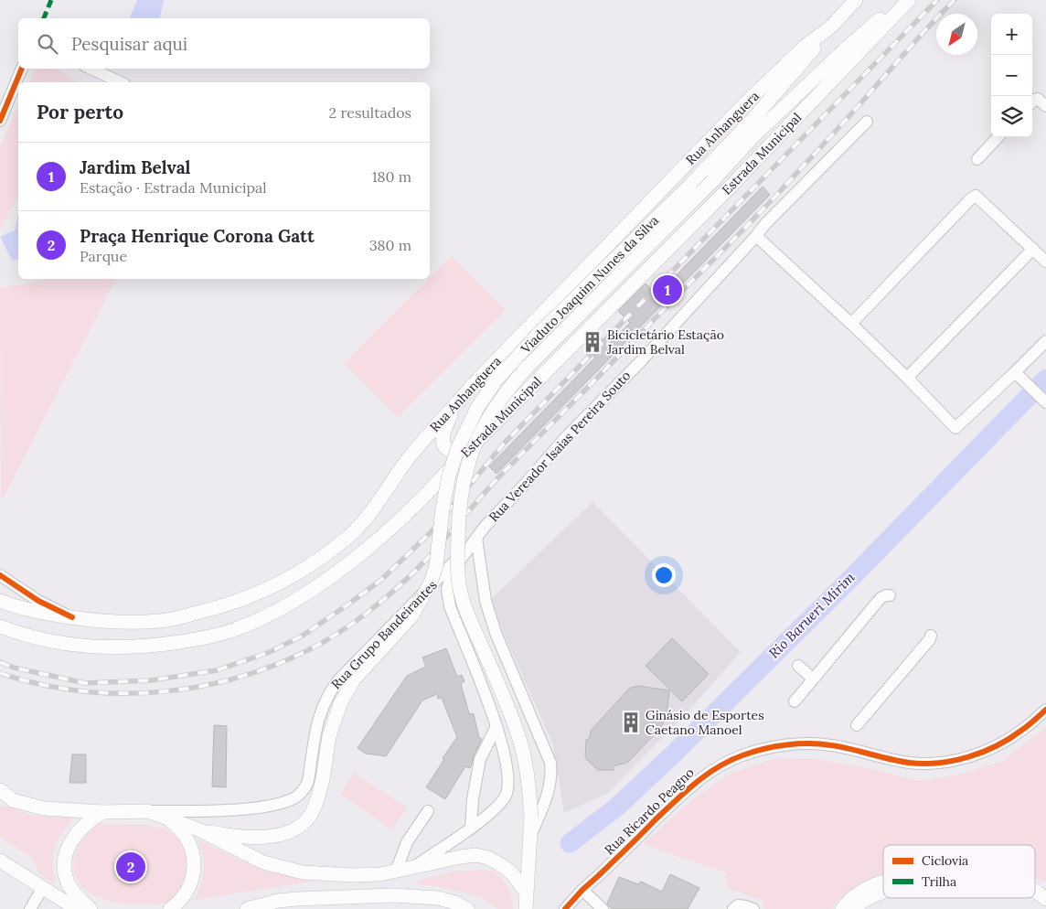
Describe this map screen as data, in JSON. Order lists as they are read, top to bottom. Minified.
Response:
{"streets":{"main road":["Rua Anhanguera","Estrada Municipal","Viaduto Joaquim Nunes da Silva"],"street":["Rua Vereador Isaias Pereira Souto","Rua Grupo Bandeirantes","Rua Ricardo Peagno"]},"crossings":[["Rua Anhanguera","Viaduto Joaquim Nunes da Silva"],["Estrada Municipal","Viaduto Joaquim Nunes da Silva"],["Rua Vereador Isaias Pereira Souto","Rua Grupo Bandeirantes"]],"water":["Rio Barueri Mirim"],"places":{"building":["Bicicletário Estação Jardim Belval","Ginásio de Esportes Caetano Manoel"]},"legend":["Ciclovia","Trilha"],"north":"bottom left","page":{"map_buttons":["+","−"],"search":"Pesquisar aqui","heading":["Por perto","2 resultados"],"list":[{"mark":"1","name":"Jardim Belval","note":"Estação · Estrada Municipal","value":"180 m"},{"mark":"2","name":"Praça Henrique Corona Gatt","note":"Parque","value":"380 m"}],"pins":["1","2"]}}
